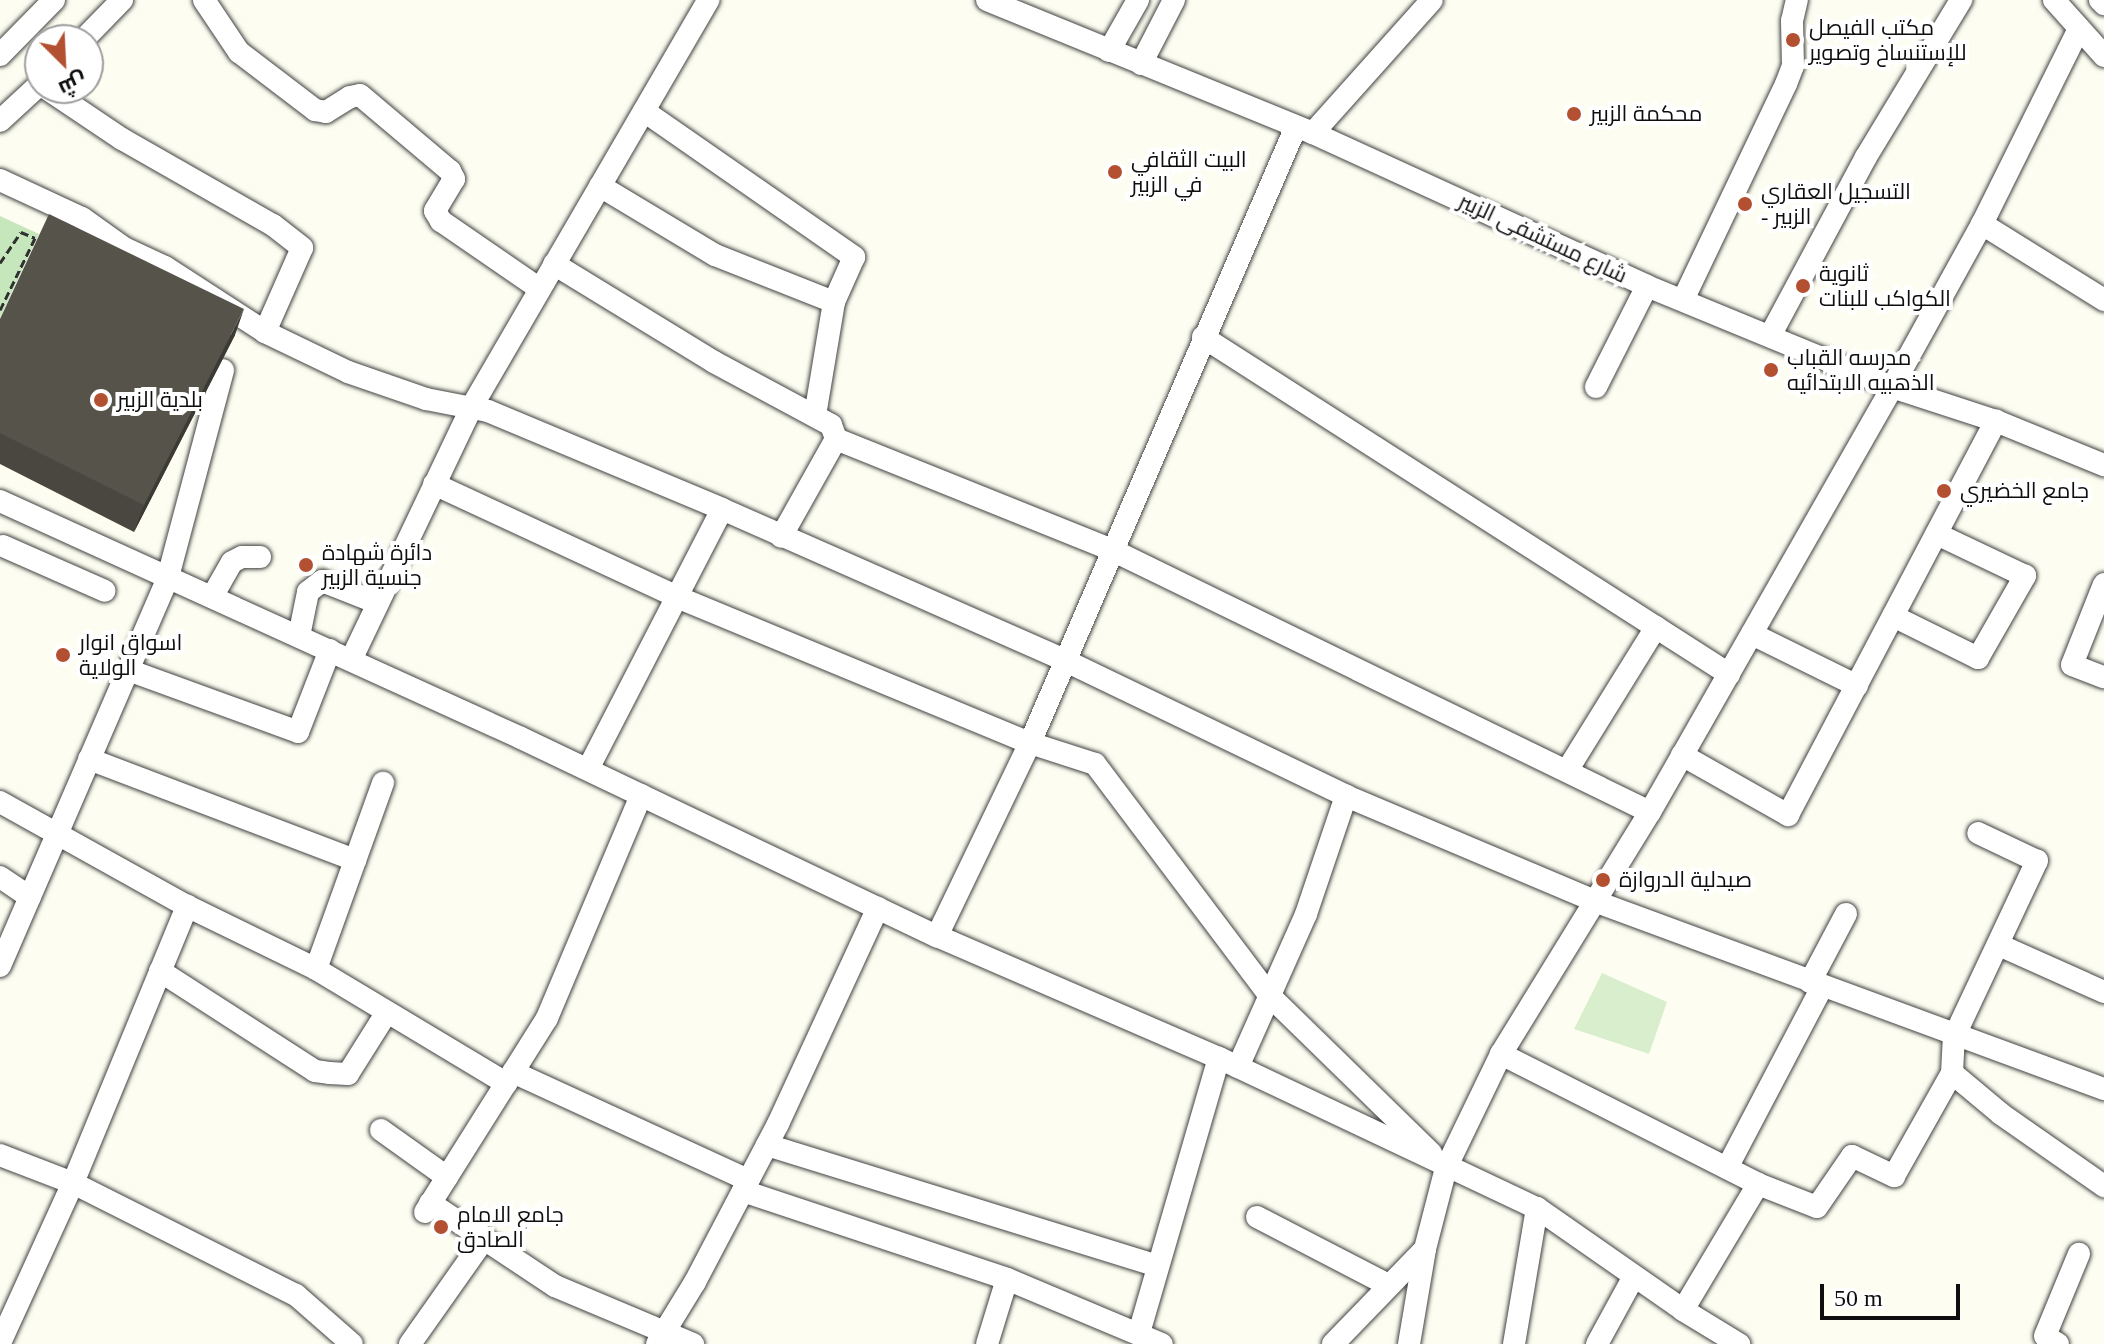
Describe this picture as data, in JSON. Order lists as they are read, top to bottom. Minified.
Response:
{"streets":{"street":["شارع مستشفى الزبير"]},"places":["مكتب الفيصل للإستنساخ وتصوير","محكمة الزبير","البيت الثقافي في الزبير","التسجيل العقاري - الزبير","ثانوية الكواكب للبنات","مدرسه القباب الذهبيه الابتدائيه","بلدية الزبير","جامع الخضيري","دائرة شهادة جنسية الزبير","اسواق انوار الولاية","صيدلية الدروازة","جامع الامام الصادق"],"scale_bar":"50 m","north":"bottom right"}
